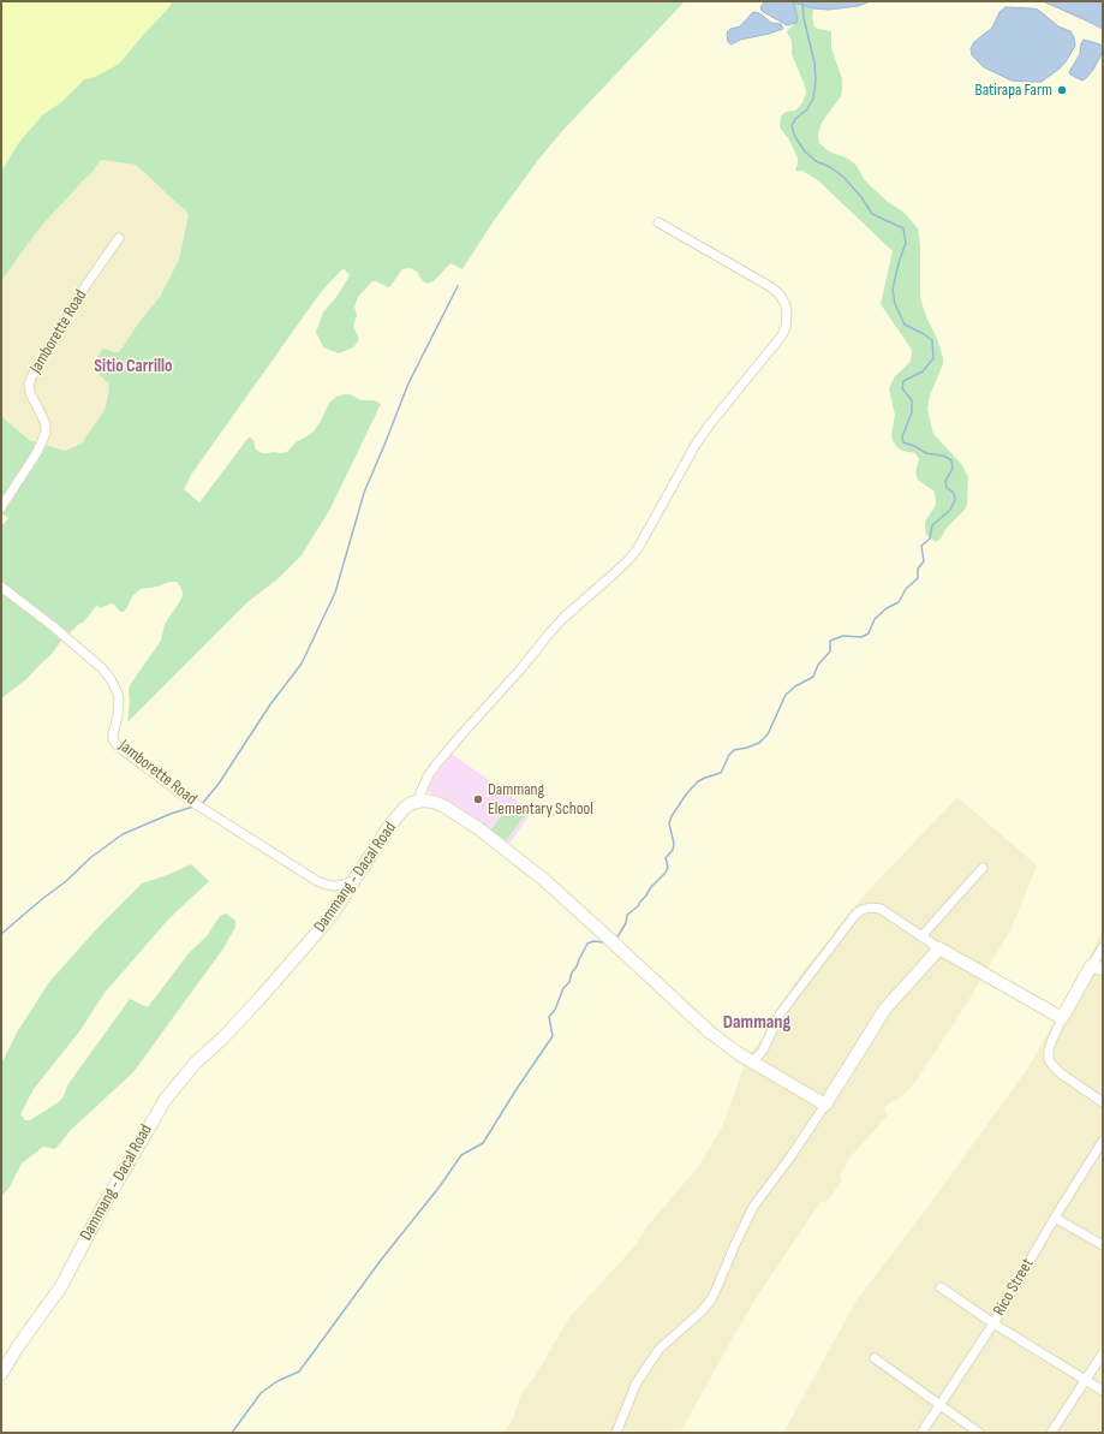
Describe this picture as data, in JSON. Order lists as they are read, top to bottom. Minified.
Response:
{"streets":{"street":["Jamborette Road","Dammang - Dacal Road","Rico Street"]},"districts":["Sitio Carrillo","Dammang"],"places":["Batirapa Farm","Dammang Elementary School"]}
